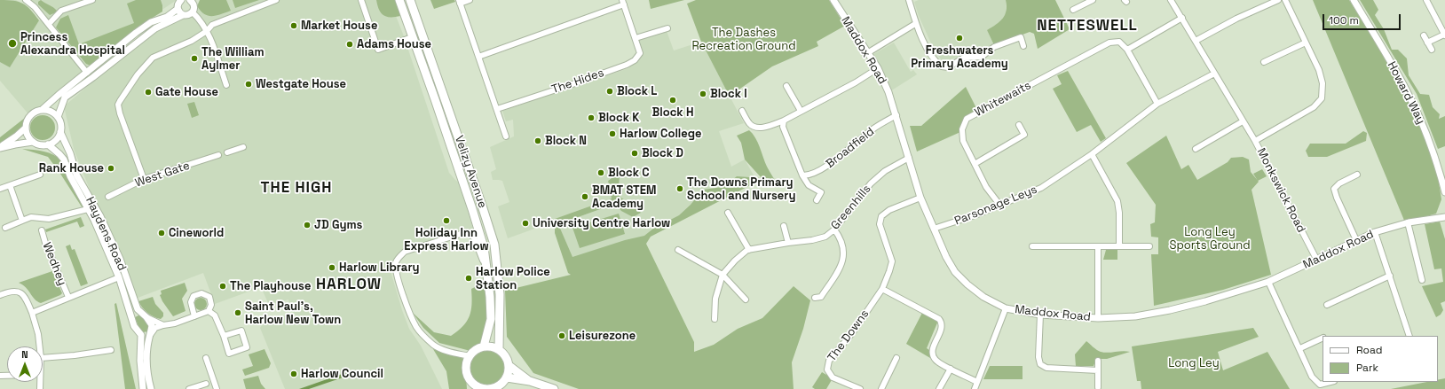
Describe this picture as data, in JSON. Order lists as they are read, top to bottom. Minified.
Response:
{"streets":{"main road":["Velizy Avenue"],"street":["Maddox Road","The Hides","Howard Way","Whitewaits","Broadfield","West Gate","Monkswick Road","Parsonage Leys","Greenhills","Haydens Road","Wedhey","The Downs"]},"crossings":[["Maddox Road","Broadfield"],["Maddox Road","Monkswick Road"],["Maddox Road","Parsonage Leys"],["Maddox Road","Greenhills"],["Maddox Road","The Downs"],["Whitewaits","Parsonage Leys"],["Monkswick Road","Parsonage Leys"],["Haydens Road","Wedhey"]],"districts":["NETTESWELL","THE HIGH","HARLOW"],"parks":["The Dashes Recreation Ground","Long Ley Sports Ground","Long Ley"],"places":["Market House","Freshwaters Primary Academy","Princess Alexandra Hospital","Adams House","The William Aylmer","Westgate House","Block L","Gate House","Block I","Block H","Block K","Harlow College","Block N","Block D","Rank House","Block C","The Downs Primary School and Nursery","BMAT STEM Academy","Holiday Inn Express Harlow","University Centre Harlow","JD Gyms","Cineworld","Harlow Library","Harlow Police Station","The Playhouse","Saint Paul's, Harlow New Town","Leisurezone","Harlow Council"],"legend":["Road","Park"],"scale_bar":"100 m","north":"top"}
